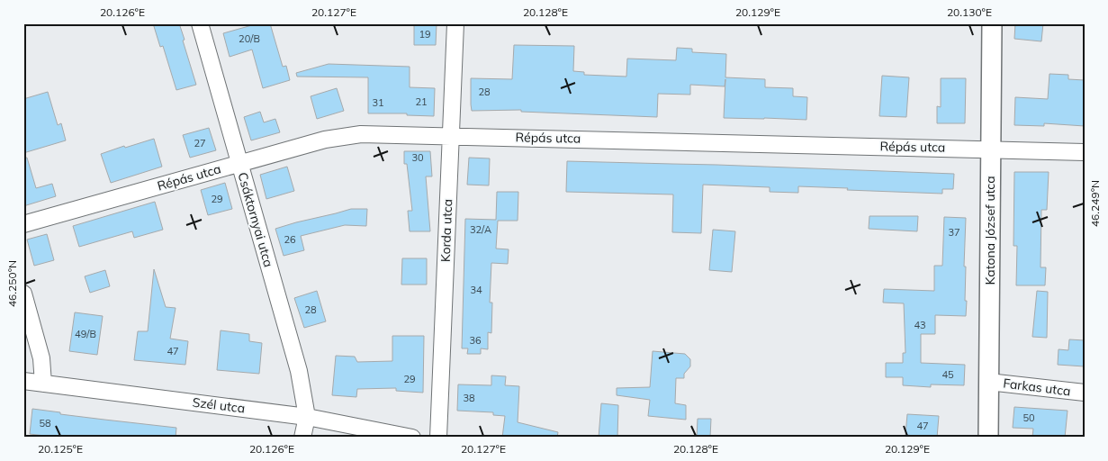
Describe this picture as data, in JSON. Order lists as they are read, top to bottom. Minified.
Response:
{"streets":{"street":["Répás utca","Csáktornyai utca","Korda utca","Katona József utca","Farkas utca","Szél utca"]},"crossings":[["Répás utca","Csáktornyai utca"],["Répás utca","Korda utca"],["Répás utca","Katona József utca"],["Csáktornyai utca","Szél utca"],["Katona József utca","Farkas utca"]],"house_numbers":["19","20/B","28","21","31","27","30","29","32/A","37","26","34","28","43","49/B","36","47","45","29","38","50","58","47"],"coordinates":["20.126°E","20.127°E","20.128°E","20.129°E","20.130°E","46.249°N","46.250°N","20.125°E"]}
